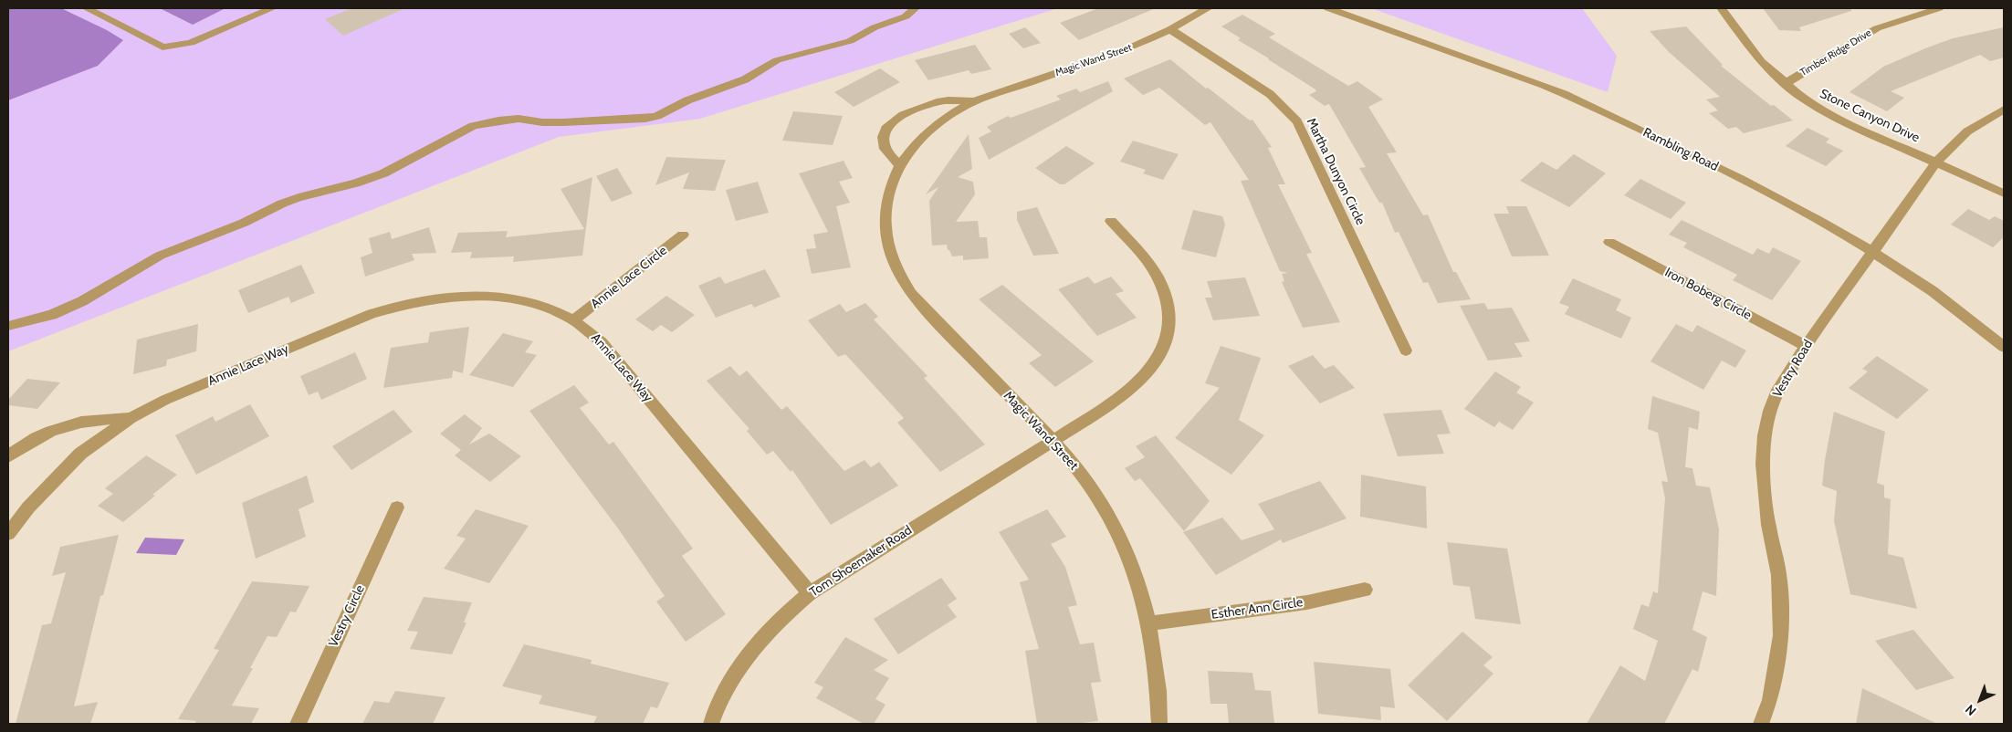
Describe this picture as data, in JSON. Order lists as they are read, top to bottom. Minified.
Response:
{"streets":{"street":["Timber Ridge Drive","Magic Wand Street","Stone Canyon Drive","Rambling Road","Martha Dunyon Circle","Annie Lace Circle","Iron Boberg Circle","Annie Lace Way","Vestry Road","Tom Shoemaker Road","Esther Ann Circle","Vestry Circle"]},"crossings":[["Timber Ridge Drive","Stone Canyon Drive"],["Magic Wand Street","Martha Dunyon Circle"],["Magic Wand Street","Tom Shoemaker Road"],["Magic Wand Street","Esther Ann Circle"],["Stone Canyon Drive","Vestry Road"],["Rambling Road","Vestry Road"],["Annie Lace Circle","Annie Lace Way"],["Iron Boberg Circle","Vestry Road"],["Annie Lace Way","Tom Shoemaker Road"]],"north":"bottom left"}
